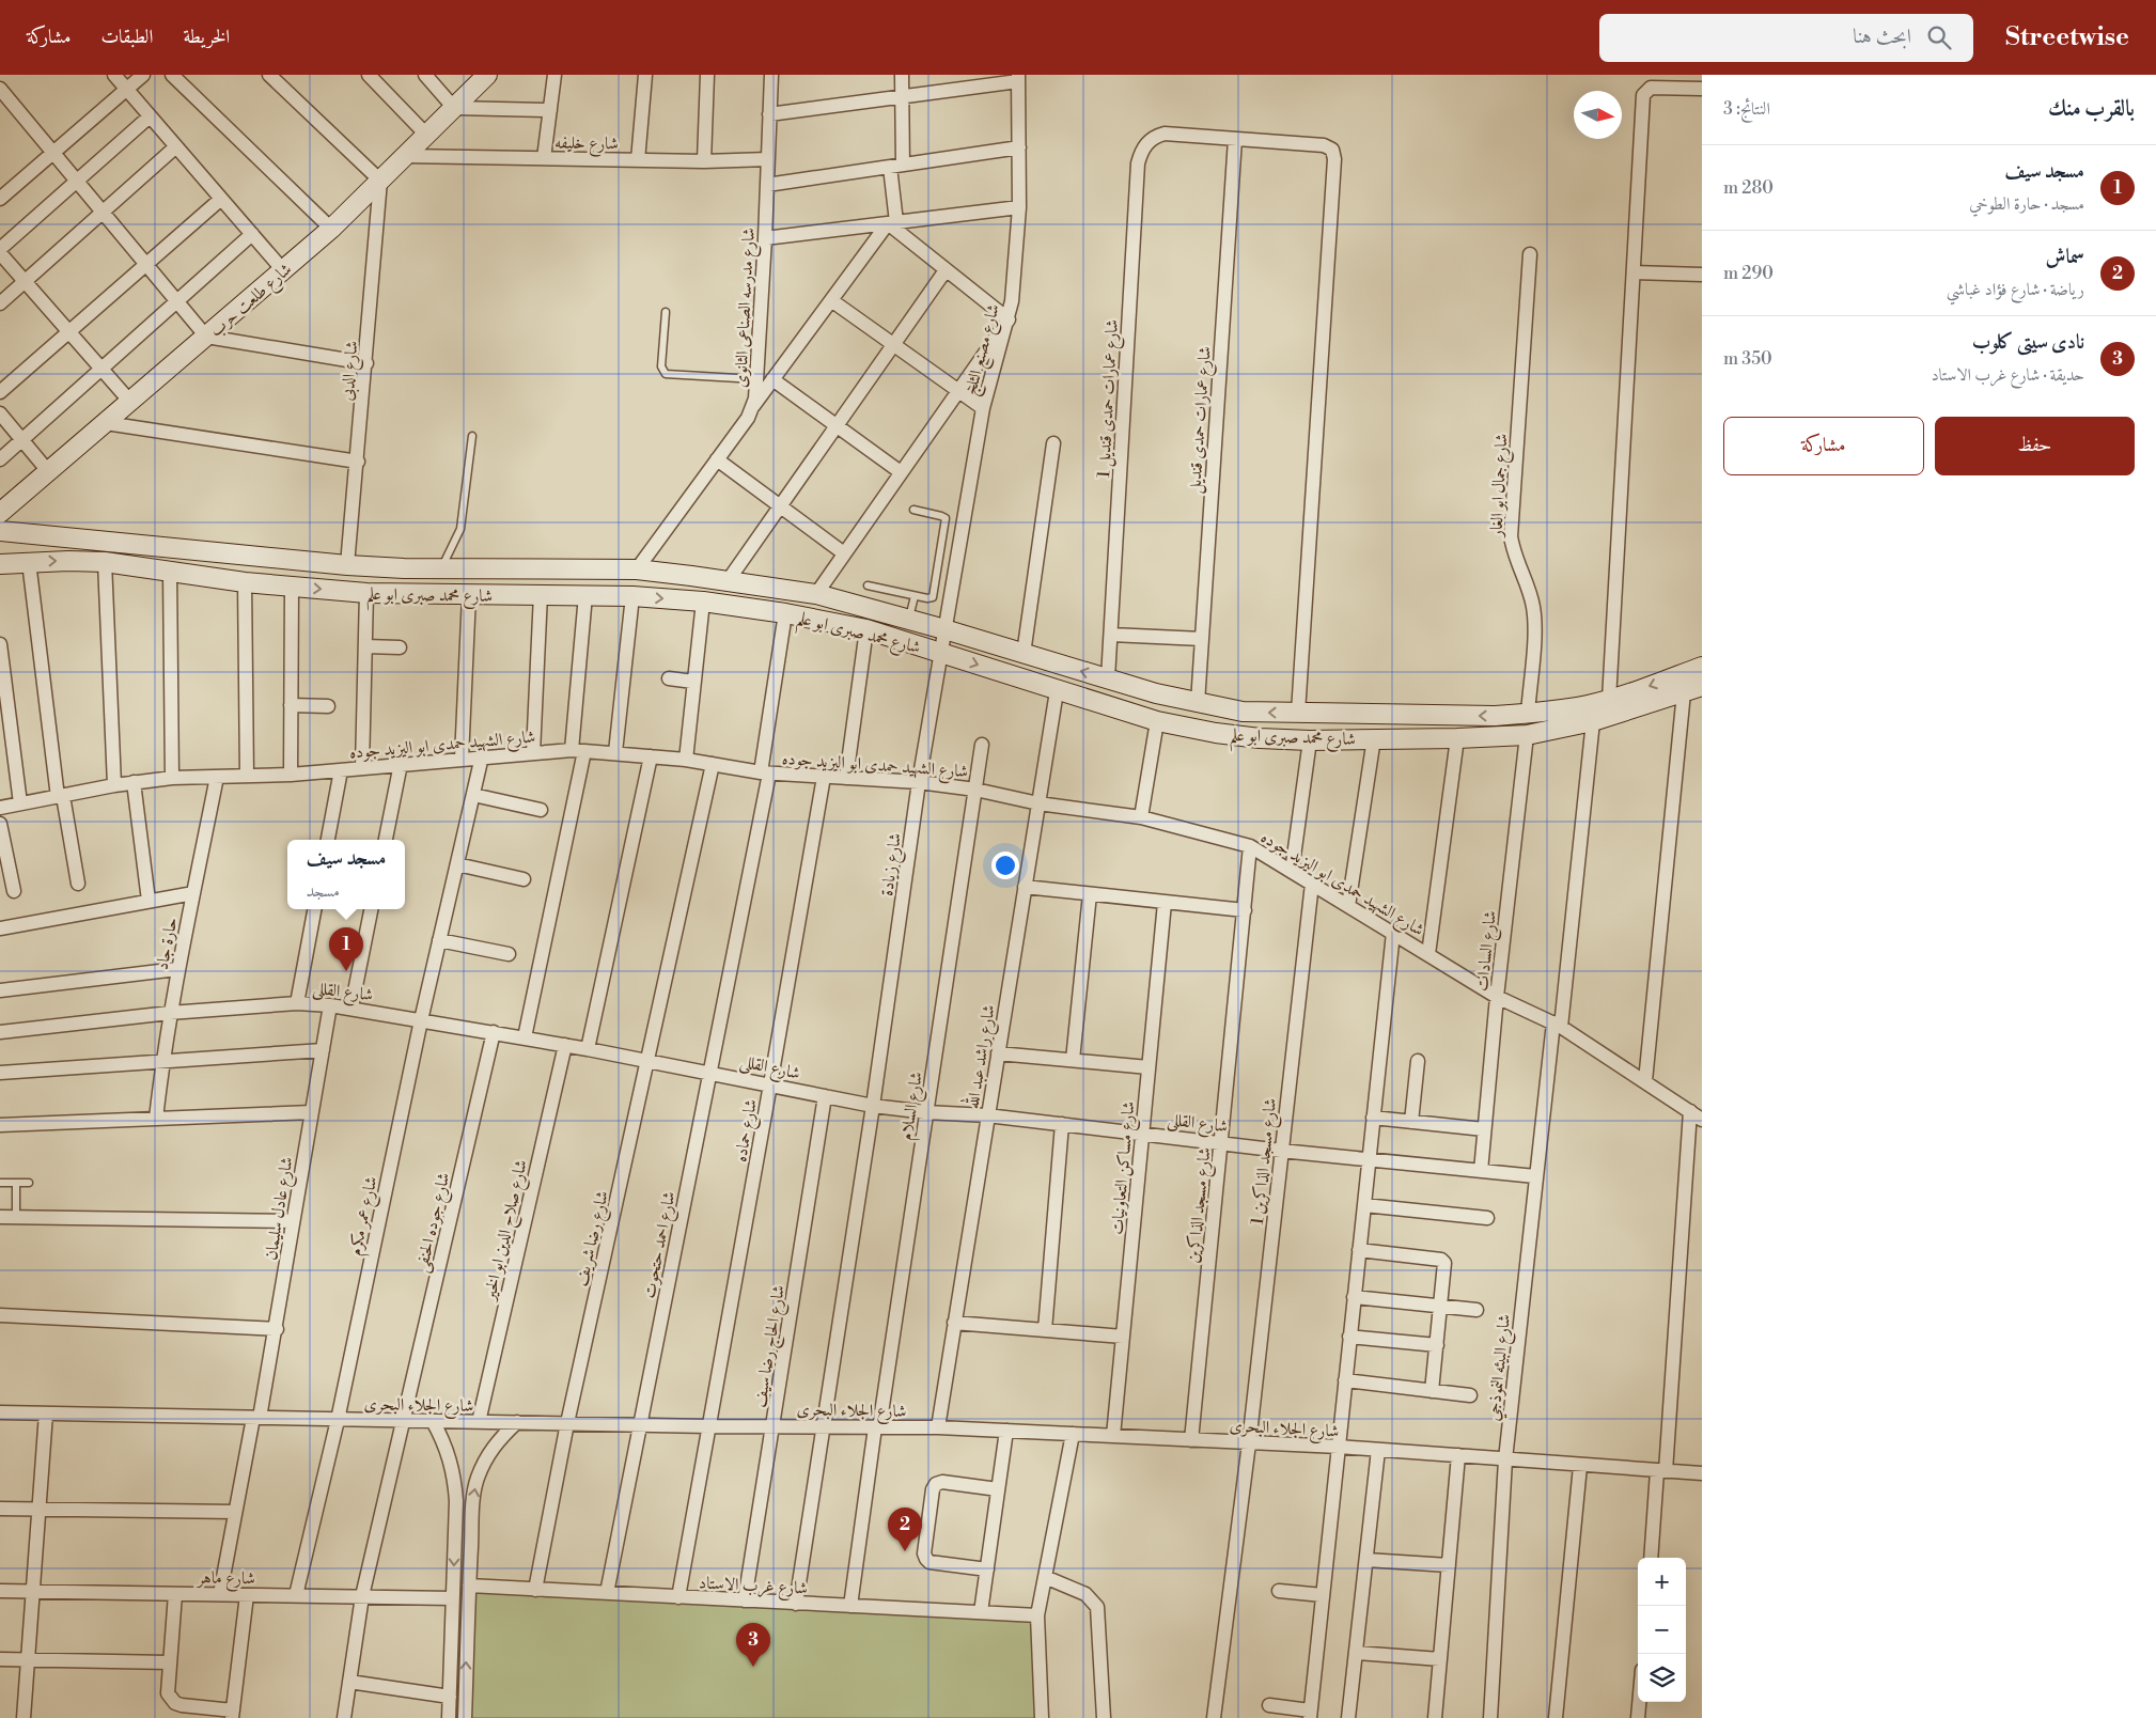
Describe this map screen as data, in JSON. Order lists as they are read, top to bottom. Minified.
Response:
{"streets":{"street":["شارع خليفه","شارع طلعت حرب","شارع مدرسه الصناعى الثانوى","شارع مصنع الثلج","شارع الدبى","شارع عمارات حمدى قنديل 1","شارع عمارات حمدى قنديل","شارع جمال ابو الغار","شارع محمد صبرى ابو علم","شارع الشهيد حمدى ابو اليزيد جوده","شارع زيادة","حارة جاد","شارع السادات","شارع القللى","شارع راشد عبد الله","شارع السلام","شارع حماده","شارع مسجد الذاكرين 1","شارع مساكن التعاونيات","شارع مسجد الذاكرين","شارع عادل سليمان","شارع عمر مكرم","شارع جوده الحنفى","شارع صلاح الدين ابو الخير","شارع رضا شريف","شارع احمد حتحوت","شارع الحاج رضا سيف","شارع البيئه النموذجي","شارع الجلاء البحرى","شارع ماهر","شارع غرب الاستاد"]},"crossings":[["شارع خليفه","شارع طلعت حرب"],["شارع خليفه","شارع مدرسه الصناعى الثانوى"],["شارع طلعت حرب","شارع الدبى"],["شارع مدرسه الصناعى الثانوى","شارع محمد صبرى ابو علم"],["شارع مصنع الثلج","شارع محمد صبرى ابو علم"],["شارع مصنع الثلج","شارع زيادة"],["شارع الدبى","شارع محمد صبرى ابو علم"],["شارع عمارات حمدى قنديل 1","شارع عمارات حمدى قنديل"],["شارع عمارات حمدى قنديل 1","شارع محمد صبرى ابو علم"],["شارع عمارات حمدى قنديل","شارع محمد صبرى ابو علم"],["شارع جمال ابو الغار","شارع محمد صبرى ابو علم"],["شارع محمد صبرى ابو علم","شارع زيادة"],["شارع محمد صبرى ابو علم","شارع السادات"],["شارع محمد صبرى ابو علم","شارع راشد عبد الله"],["شارع محمد صبرى ابو علم","شارع احمد حتحوت"],["شارع محمد صبرى ابو علم","شارع البيئه النموذجي"],["شارع الشهيد حمدى ابو اليزيد جوده","شارع زيادة"],["شارع الشهيد حمدى ابو اليزيد جوده","حارة جاد"],["شارع الشهيد حمدى ابو اليزيد جوده","شارع السادات"],["شارع الشهيد حمدى ابو اليزيد جوده","شارع راشد عبد الله"],["شارع الشهيد حمدى ابو اليزيد جوده","شارع السلام"],["شارع الشهيد حمدى ابو اليزيد جوده","شارع حماده"],["شارع الشهيد حمدى ابو اليزيد جوده","شارع مسجد الذاكرين 1"],["شارع الشهيد حمدى ابو اليزيد جوده","شارع مسجد الذاكرين"],["شارع الشهيد حمدى ابو اليزيد جوده","شارع عمر مكرم"],["شارع الشهيد حمدى ابو اليزيد جوده","شارع رضا شريف"],["شارع الشهيد حمدى ابو اليزيد جوده","شارع احمد حتحوت"],["شارع الشهيد حمدى ابو اليزيد جوده","شارع البيئه النموذجي"],["شارع زيادة","شارع القللى"],["شارع زيادة","شارع الجلاء البحرى"],["شارع زيادة","شارع غرب الاستاد"],["حارة جاد","شارع القللى"],["شارع السادات","شارع القللى"],["شارع القللى","شارع راشد عبد الله"],["شارع القللى","شارع السلام"],["شارع القللى","شارع حماده"],["شارع القللى","شارع مسجد الذاكرين 1"],["شارع القللى","شارع مساكن التعاونيات"],["شارع القللى","شارع مسجد الذاكرين"],["شارع القللى","شارع عادل سليمان"],["شارع القللى","شارع عمر مكرم"],["شارع القللى","شارع جوده الحنفى"],["شارع القللى","شارع صلاح الدين ابو الخير"],["شارع القللى","شارع رضا شريف"],["شارع القللى","شارع احمد حتحوت"],["شارع القللى","شارع الحاج رضا سيف"],["شارع القللى","شارع البيئه النموذجي"],["شارع راشد عبد الله","شارع الجلاء البحرى"],["شارع السلام","شارع الجلاء البحرى"],["شارع السلام","شارع غرب الاستاد"],["شارع حماده","شارع الجلاء البحرى"],["شارع حماده","شارع غرب الاستاد"],["شارع مسجد الذاكرين 1","شارع الجلاء البحرى"],["شارع مساكن التعاونيات","شارع الجلاء البحرى"],["شارع مسجد الذاكرين","شارع الجلاء البحرى"],["شارع عادل سليمان","شارع الجلاء البحرى"],["شارع عادل سليمان","شارع ماهر"],["شارع عمر مكرم","شارع الجلاء البحرى"],["شارع عمر مكرم","شارع ماهر"],["شارع جوده الحنفى","شارع الجلاء البحرى"],["شارع جوده الحنفى","شارع ماهر"],["شارع صلاح الدين ابو الخير","شارع الجلاء البحرى"],["شارع رضا شريف","شارع الجلاء البحرى"],["شارع رضا شريف","شارع غرب الاستاد"],["شارع احمد حتحوت","شارع الجلاء البحرى"],["شارع احمد حتحوت","شارع غرب الاستاد"],["شارع الحاج رضا سيف","شارع الجلاء البحرى"],["شارع الحاج رضا سيف","شارع غرب الاستاد"],["شارع البيئه النموذجي","شارع الجلاء البحرى"]],"north":"right","page":{"header":"Streetwise","search":"ابحث هنا","nav":["الخريطة","الطبقات","مشاركة"],"heading":["بالقرب منك","النتائج: 3"],"list":[{"mark":"1","name":"مسجد سيف","note":"مسجد · حارة الطوخي","value":"280 m"},{"mark":"2","name":"سماش","note":"رياضة · شارع فؤاد غباشي","value":"290 m"},{"mark":"3","name":"نادى سيتى كلوب","note":"حديقة · شارع غرب الاستاد","value":"350 m"}],"buttons":["حفظ","مشاركة"],"popup":["مسجد سيف","مسجد"],"pins":["1","2","3"],"map_buttons":["+","−"]}}
